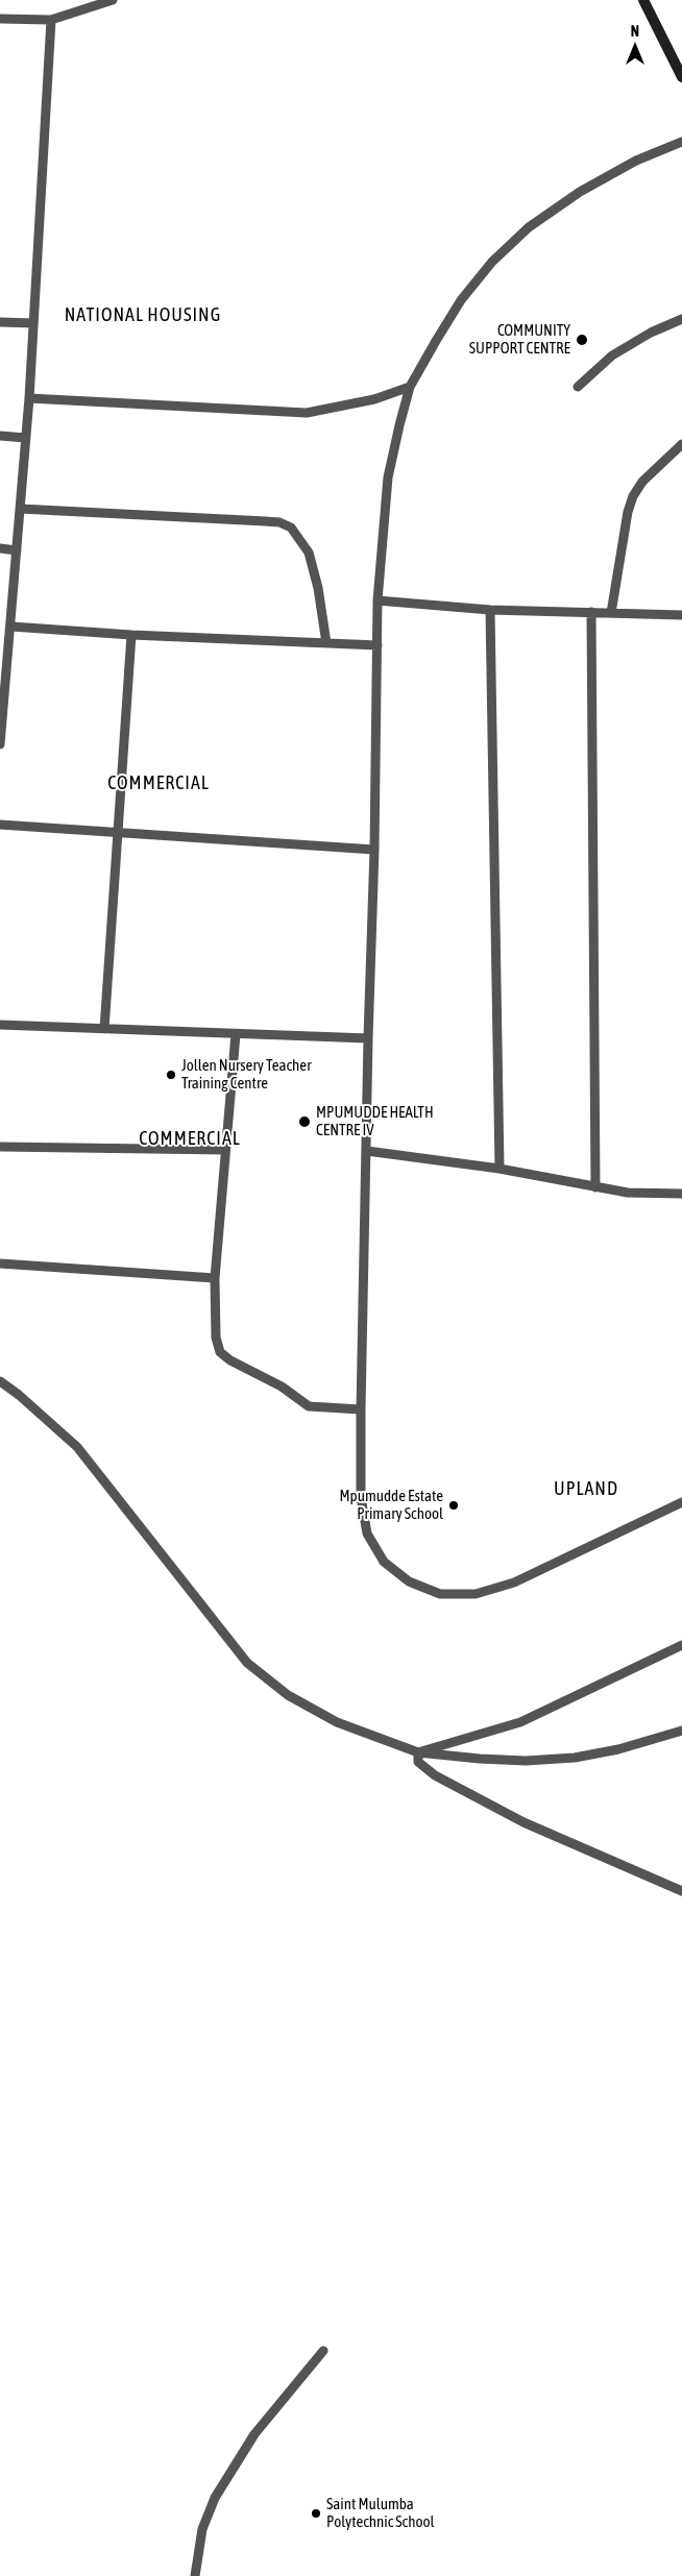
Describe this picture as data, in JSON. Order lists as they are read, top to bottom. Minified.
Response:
{"districts":["NATIONAL HOUSING","COMMERCIAL","COMMERCIAL","UPLAND"],"places":["COMMUNITY SUPPORT CENTRE","Jollen Nursery Teacher Training Centre","MPUMUDDE HEALTH CENTRE IV","Mpumudde Estate Primary School","Saint Mulumba Polytechnic School"],"north":"top"}
